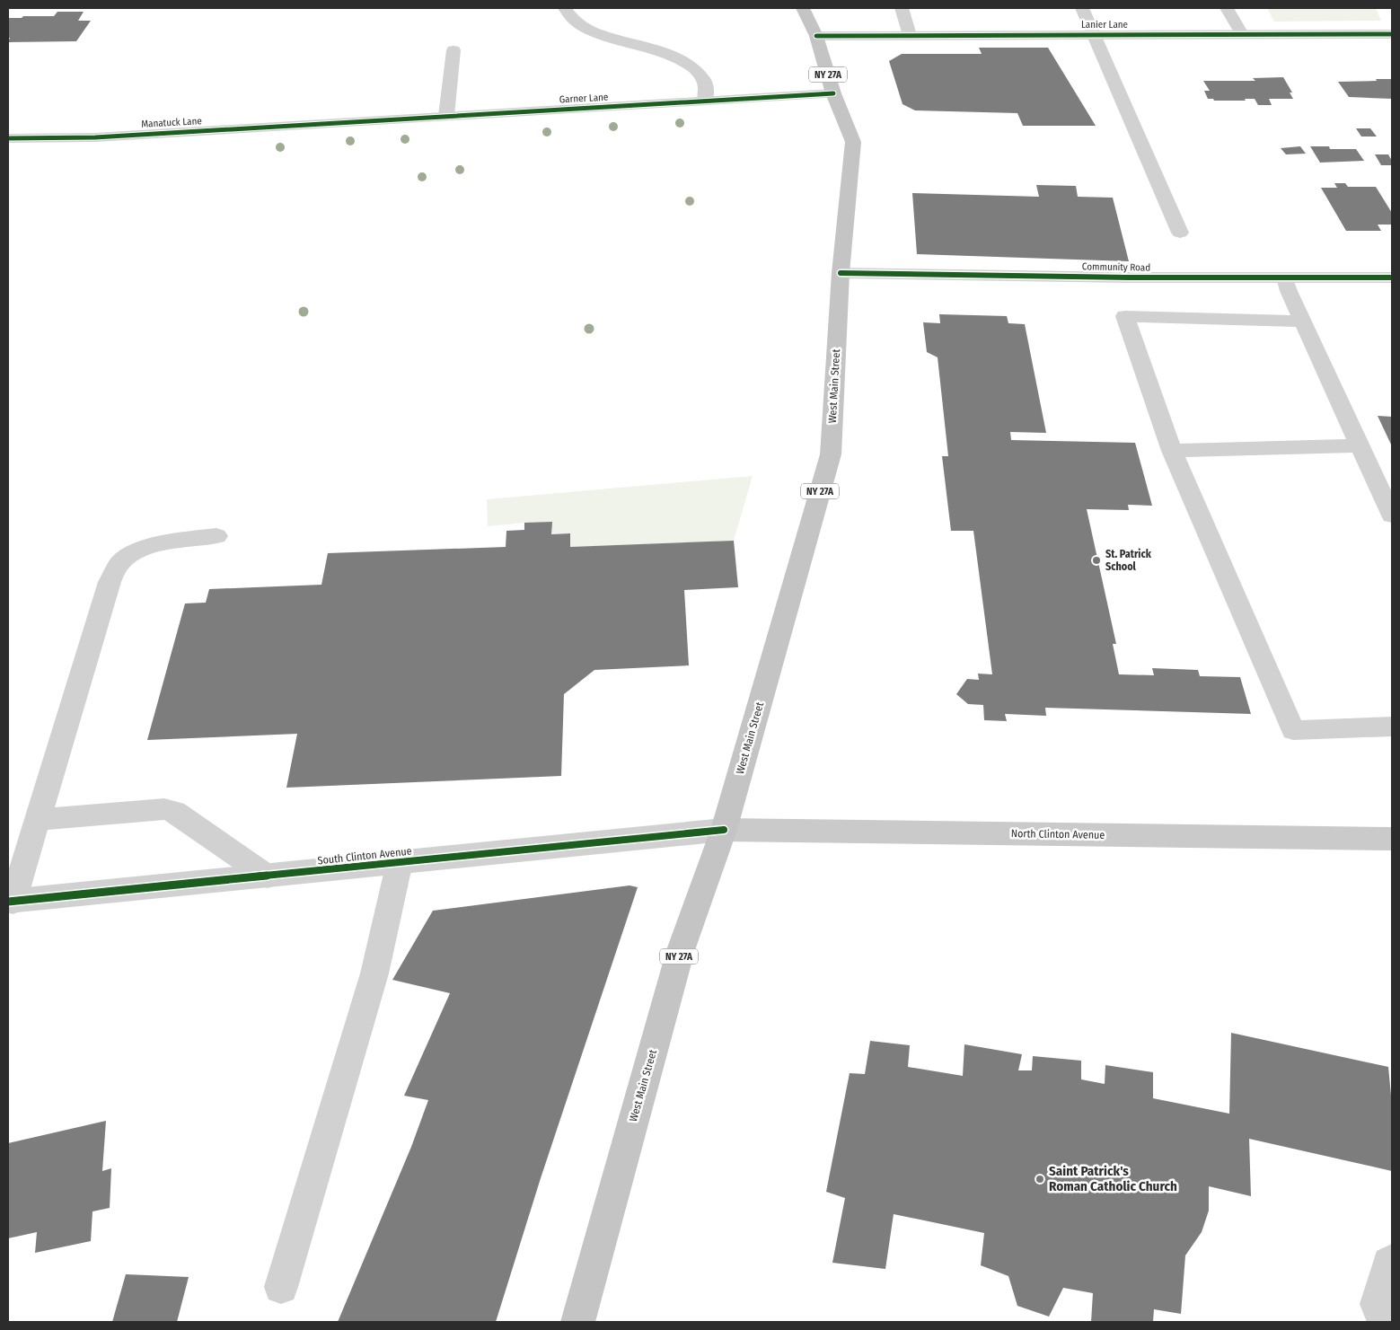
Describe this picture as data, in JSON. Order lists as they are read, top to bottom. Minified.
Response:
{"streets":{"main road":["NY 27A","West Main Street","North Clinton Avenue"],"street":["Lanier Lane","Garner Lane","Manatuck Lane","Community Road","South Clinton Avenue"]},"crossings":[["Lanier Lane","NY 27A"],["NY 27A","Garner Lane"],["NY 27A","West Main Street"],["Garner Lane","Manatuck Lane"],["Garner Lane","West Main Street"],["Community Road","West Main Street"],["West Main Street","North Clinton Avenue"],["West Main Street","South Clinton Avenue"],["North Clinton Avenue","South Clinton Avenue"]],"places":["St. Patrick School","Saint Patrick's Roman Catholic Church"]}
